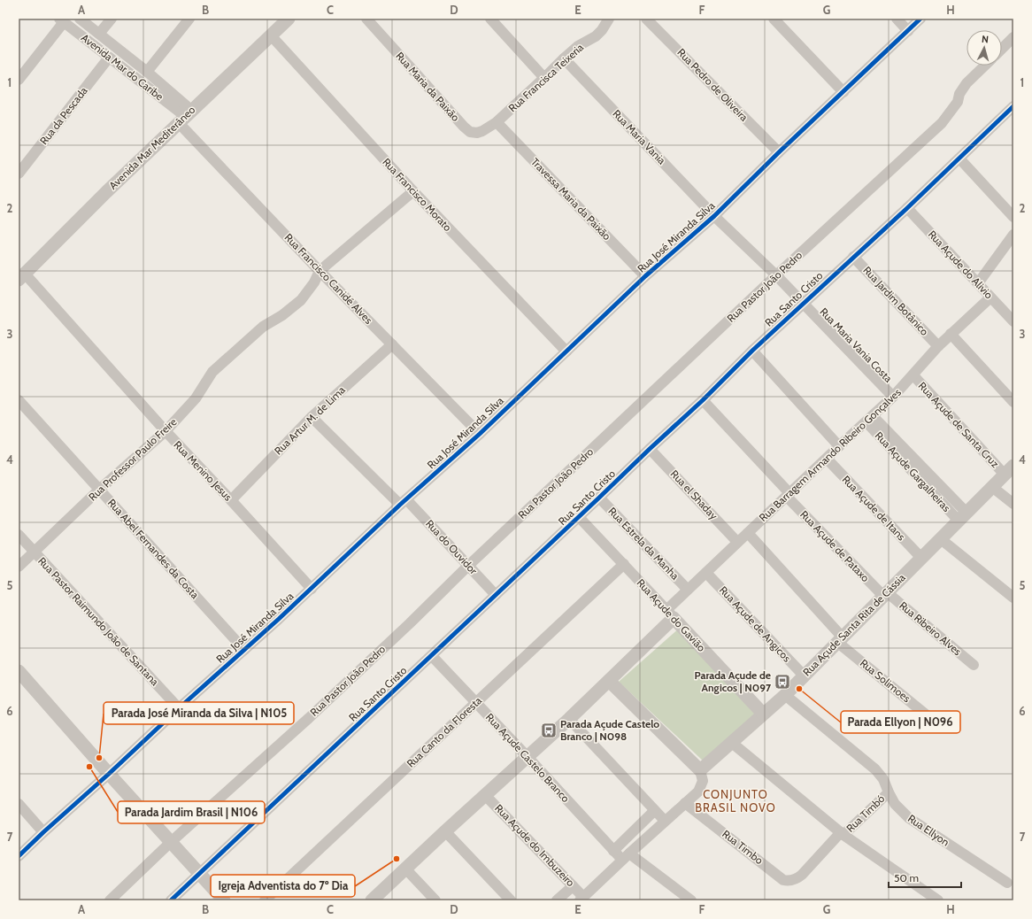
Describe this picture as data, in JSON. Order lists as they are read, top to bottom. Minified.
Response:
{"streets":{"street":["Avenida Mar do Caribe","Rua Francisca Teixeria","Rua Pedro de Oliveira","Rua Maria da Paixão","Rua da Pescada","Rua Maria Vania","Avenida Mar Mediterâneo","Rua Francisco Morato","Travessa Maria da Paixão","Rua José Miranda Silva","Rua Açude do Alivio","Rua Francisco Canidé Alves","Rua Pastor João Pedro","Rua Santo Cristo","Rua Jardim Botânico","Rua Maria Vania Costa","Rua Artur M. de Lima","Rua Açude de Santa Cruz","Rua Barragem Armando Ribeiro Gonçalves","Rua Professor Paulo Freire","Rua Menino Jesus","Rua Açude Gargalheiras","Rua el Shaday","Rua Açude de Itans","Rua Estrela da Manha","Rua Açude de Pataxo","Rua do Ouvidor","Rua Abel Fernandes da Costa","Rua Açude do Gavião","Rua Pastor Raimundo João de Santana","Rua Açude de Angicos","Rua Açude Santa Rita de Cássia","Rua Ribeiro Alves","Rua Solimoes","Rua Canto da Floresta","Rua Açude Castelo Branco","Rua Timbó","Rua Ellyon","Rua Açude do Imbuzeiro","Rua Timbo"]},"crossings":[["Avenida Mar do Caribe","Rua da Pescada"],["Avenida Mar do Caribe","Avenida Mar Mediterâneo"],["Avenida Mar do Caribe","Rua Francisco Canidé Alves"],["Rua Francisca Teixeria","Rua Maria da Paixão"],["Rua Francisca Teixeria","Rua Maria Vania"],["Rua Francisca Teixeria","Travessa Maria da Paixão"],["Rua Pedro de Oliveira","Rua José Miranda Silva"],["Rua Maria da Paixão","Travessa Maria da Paixão"],["Rua Maria Vania","Rua José Miranda Silva"],["Rua Maria Vania","Rua Maria Vania Costa"],["Avenida Mar Mediterâneo","Rua Francisco Morato"],["Avenida Mar Mediterâneo","Rua Francisco Canidé Alves"],["Avenida Mar Mediterâneo","Rua Menino Jesus"],["Rua Francisco Morato","Rua José Miranda Silva"],["Rua Francisco Morato","Rua Professor Paulo Freire"],["Travessa Maria da Paixão","Rua José Miranda Silva"],["Rua José Miranda Silva","Rua Francisco Canidé Alves"],["Rua José Miranda Silva","Rua Maria Vania Costa"],["Rua José Miranda Silva","Rua Menino Jesus"],["Rua José Miranda Silva","Rua do Ouvidor"],["Rua José Miranda Silva","Rua Abel Fernandes da Costa"],["Rua José Miranda Silva","Rua Pastor Raimundo João de Santana"],["Rua Açude do Alivio","Rua Santo Cristo"],["Rua Açude do Alivio","Rua Barragem Armando Ribeiro Gonçalves"],["Rua Francisco Canidé Alves","Rua Artur M. de Lima"],["Rua Francisco Canidé Alves","Rua Professor Paulo Freire"],["Rua Pastor João Pedro","Rua Maria Vania Costa"],["Rua Pastor João Pedro","Rua do Ouvidor"],["Rua Santo Cristo","Rua Jardim Botânico"],["Rua Santo Cristo","Rua Maria Vania Costa"],["Rua Santo Cristo","Rua el Shaday"],["Rua Santo Cristo","Rua Estrela da Manha"],["Rua Santo Cristo","Rua Açude de Pataxo"],["Rua Santo Cristo","Rua do Ouvidor"],["Rua Santo Cristo","Rua Açude do Gavião"],["Rua Santo Cristo","Rua Açude Castelo Branco"],["Rua Jardim Botânico","Rua Barragem Armando Ribeiro Gonçalves"],["Rua Maria Vania Costa","Rua Barragem Armando Ribeiro Gonçalves"],["Rua Artur M. de Lima","Rua Menino Jesus"],["Rua Artur M. de Lima","Rua do Ouvidor"],["Rua Açude de Santa Cruz","Rua Barragem Armando Ribeiro Gonçalves"],["Rua Açude de Santa Cruz","Rua Açude Santa Rita de Cássia"],["Rua Barragem Armando Ribeiro Gonçalves","Rua Açude Gargalheiras"],["Rua Barragem Armando Ribeiro Gonçalves","Rua el Shaday"],["Rua Barragem Armando Ribeiro Gonçalves","Rua Açude de Itans"],["Rua Barragem Armando Ribeiro Gonçalves","Rua Estrela da Manha"],["Rua Barragem Armando Ribeiro Gonçalves","Rua Açude de Pataxo"],["Rua Barragem Armando Ribeiro Gonçalves","Rua Açude do Gavião"],["Rua Barragem Armando Ribeiro Gonçalves","Rua Açude de Angicos"],["Rua Barragem Armando Ribeiro Gonçalves","Rua Solimoes"],["Rua Professor Paulo Freire","Rua Menino Jesus"],["Rua Professor Paulo Freire","Rua Abel Fernandes da Costa"],["Rua Professor Paulo Freire","Rua Pastor Raimundo João de Santana"],["Rua Açude Gargalheiras","Rua Açude Santa Rita de Cássia"],["Rua Açude de Itans","Rua Açude Santa Rita de Cássia"],["Rua Açude de Pataxo","Rua Açude Santa Rita de Cássia"],["Rua Açude de Pataxo","Rua Ribeiro Alves"],["Rua Açude do Gavião","Rua Açude Santa Rita de Cássia"],["Rua Açude do Gavião","Rua Canto da Floresta"],["Rua Açude de Angicos","Rua Açude Santa Rita de Cássia"],["Rua Açude Santa Rita de Cássia","Rua Ribeiro Alves"],["Rua Açude Santa Rita de Cássia","Rua Solimoes"],["Rua Açude Santa Rita de Cássia","Rua Ellyon"],["Rua Canto da Floresta","Rua Açude Castelo Branco"],["Rua Timbó","Rua Ellyon"],["Rua Timbó","Rua Timbo"]],"districts":["CONJUNTO BRASIL NOVO"],"places":{"bus stop":["Parada Açude de Angicos | N097","Parada Açude Castelo Branco | N098"],"other":["Parada Ellyon | N096","Parada José Miranda da Silva | N105","Parada Jardim Brasil | N106","Igreja Adventista do 7º Dia"]},"scale_bar":"50 m","north":"top","grid":{"columns":["A","B","C","D","E","F","G","H"],"rows":["1","2","3","4","5","6","7"]}}
